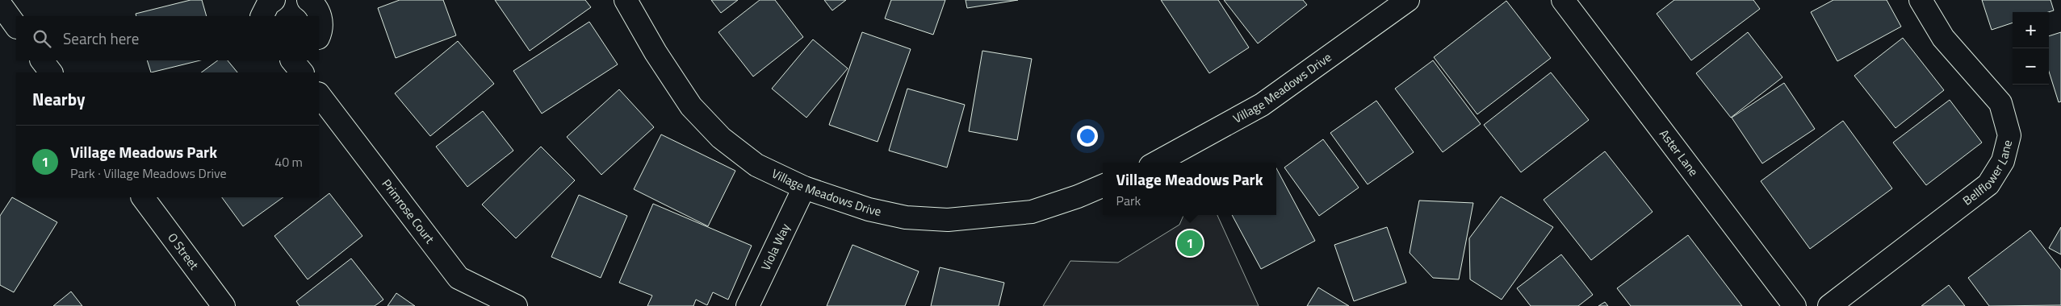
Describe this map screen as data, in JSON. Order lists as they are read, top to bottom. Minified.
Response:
{"streets":{"street":["Village Meadows Drive","Aster Lane","Bellflower Lane","Primrose Court","Viola Way","O Street"]},"crossings":[["Village Meadows Drive","Viola Way"]],"page":{"map_buttons":["+","−"],"search":"Search here","heading":"Nearby","list":[{"mark":"1","name":"Village Meadows Park","note":"Park · Village Meadows Drive","value":"40 m"}],"popup":["Village Meadows Park","Park"],"pins":"1"}}
